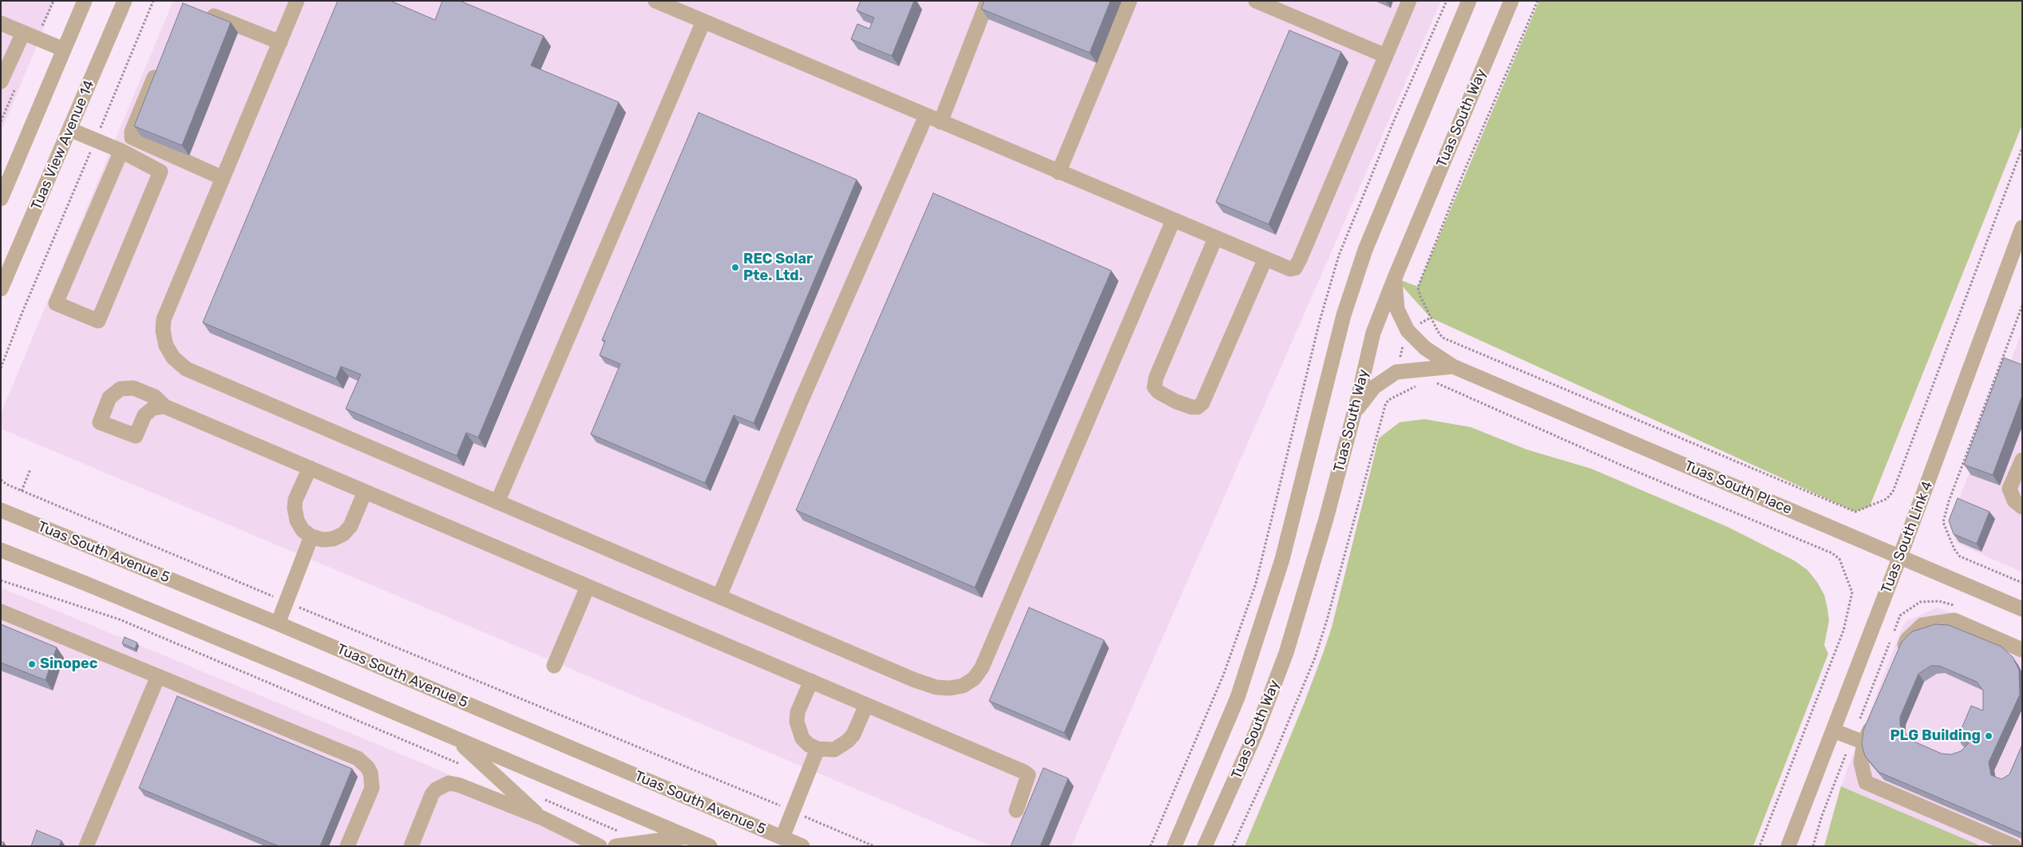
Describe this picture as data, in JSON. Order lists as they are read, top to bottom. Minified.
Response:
{"streets":{"street":["Tuas South Way","Tuas View Avenue 14","Tuas South Place","Tuas South Link 4","Tuas South Avenue 5"]},"crossings":[["Tuas South Way","Tuas South Place"],["Tuas South Place","Tuas South Link 4"]],"places":["REC Solar Pte. Ltd.","Sinopec","PLG Building"]}
